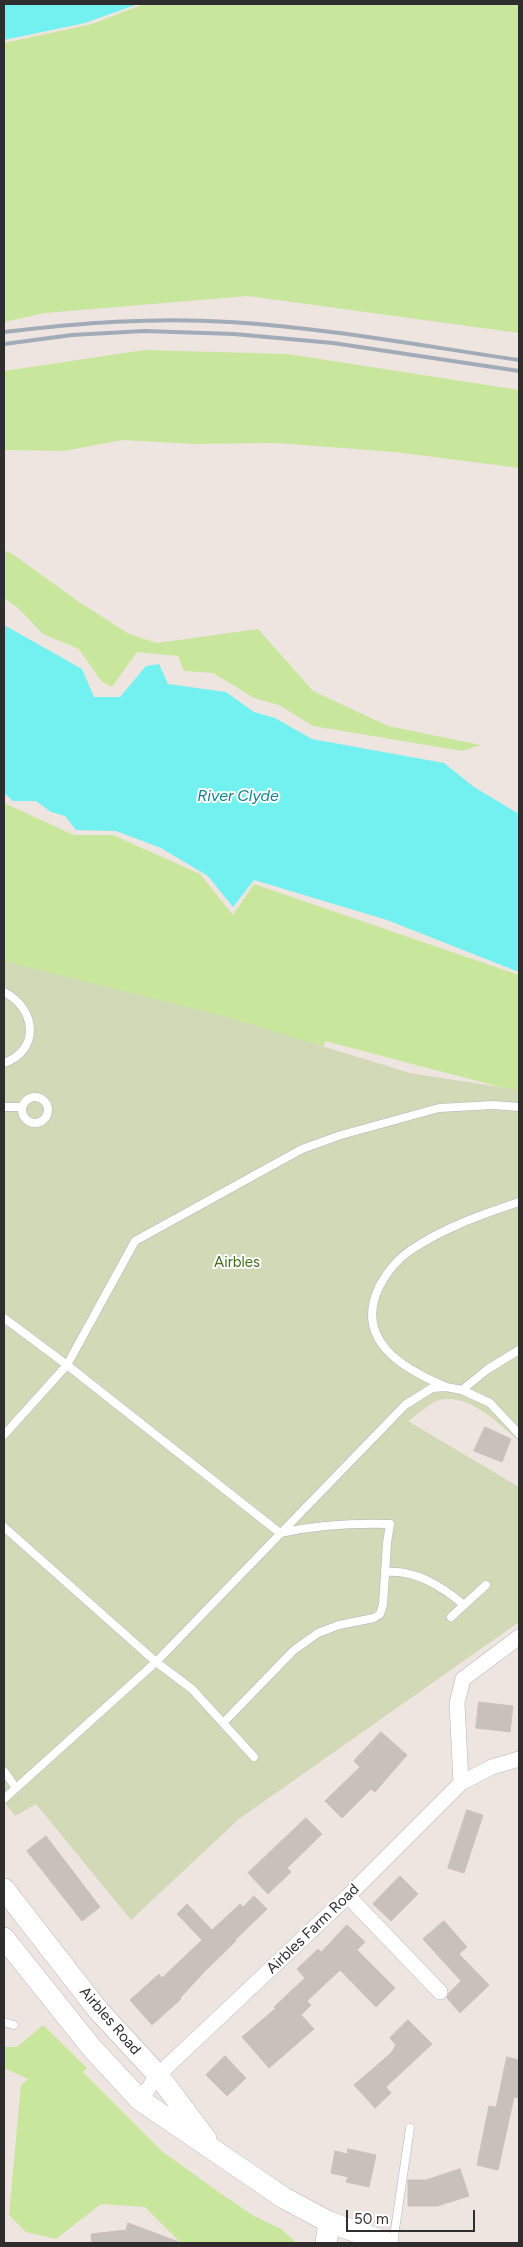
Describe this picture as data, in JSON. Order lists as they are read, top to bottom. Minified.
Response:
{"streets":{"main road":["Airbles Road"],"street":["Airbles Farm Road"]},"crossings":[["Airbles Farm Road","Airbles Road"]],"water":["River Clyde"],"parks":["Airbles"],"scale_bar":"50 m"}
